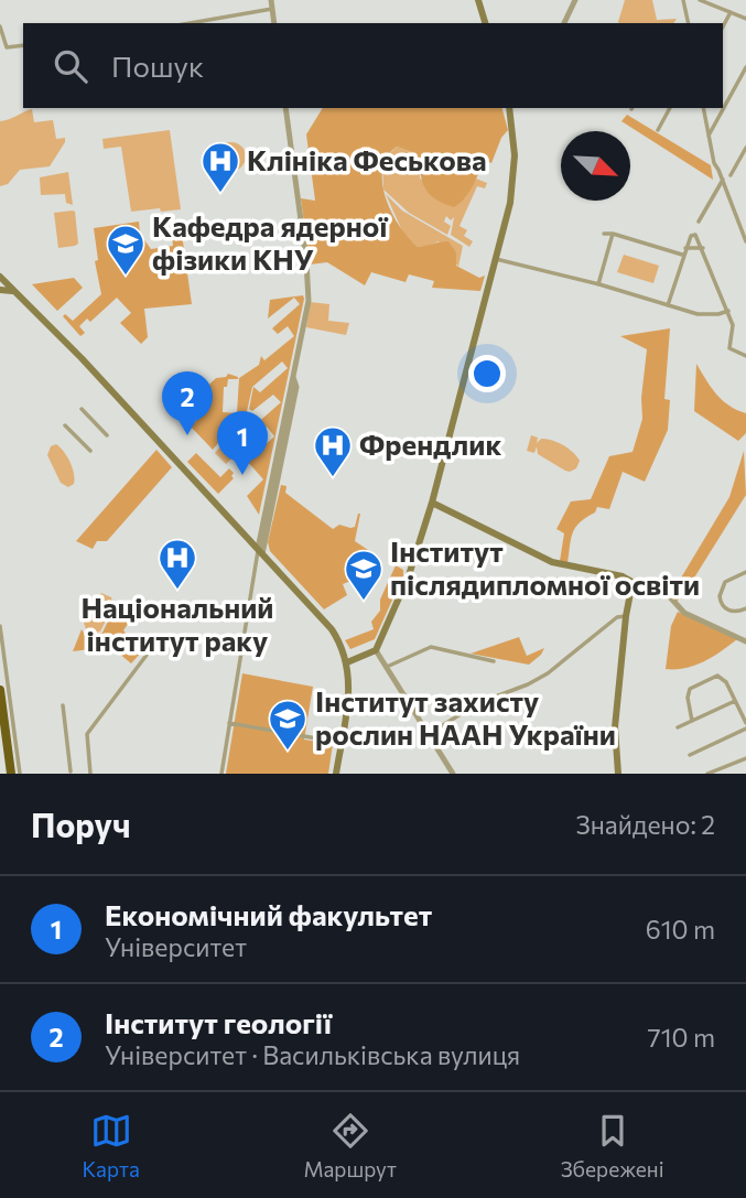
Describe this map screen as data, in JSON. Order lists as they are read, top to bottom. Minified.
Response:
{"places":{"hospital":["Клініка Феськова","Френдлик","Національний інститут раку"],"school or university":["Кафедра ядерної фізики КНУ","Інститут післядипломної освіти","Інститут захисту рослин НААН України"]},"north":"bottom right","page":{"search":"Пошук","pins":["2","1"],"heading":["Поруч","Знайдено: 2"],"list":[{"mark":"1","name":"Економічний факультет","note":"Університет","value":"610 m"},{"mark":"2","name":"Інститут геології","note":"Університет · Васильківська вулиця","value":"710 m"}],"nav":["Карта","Маршрут","Збережені"]}}
